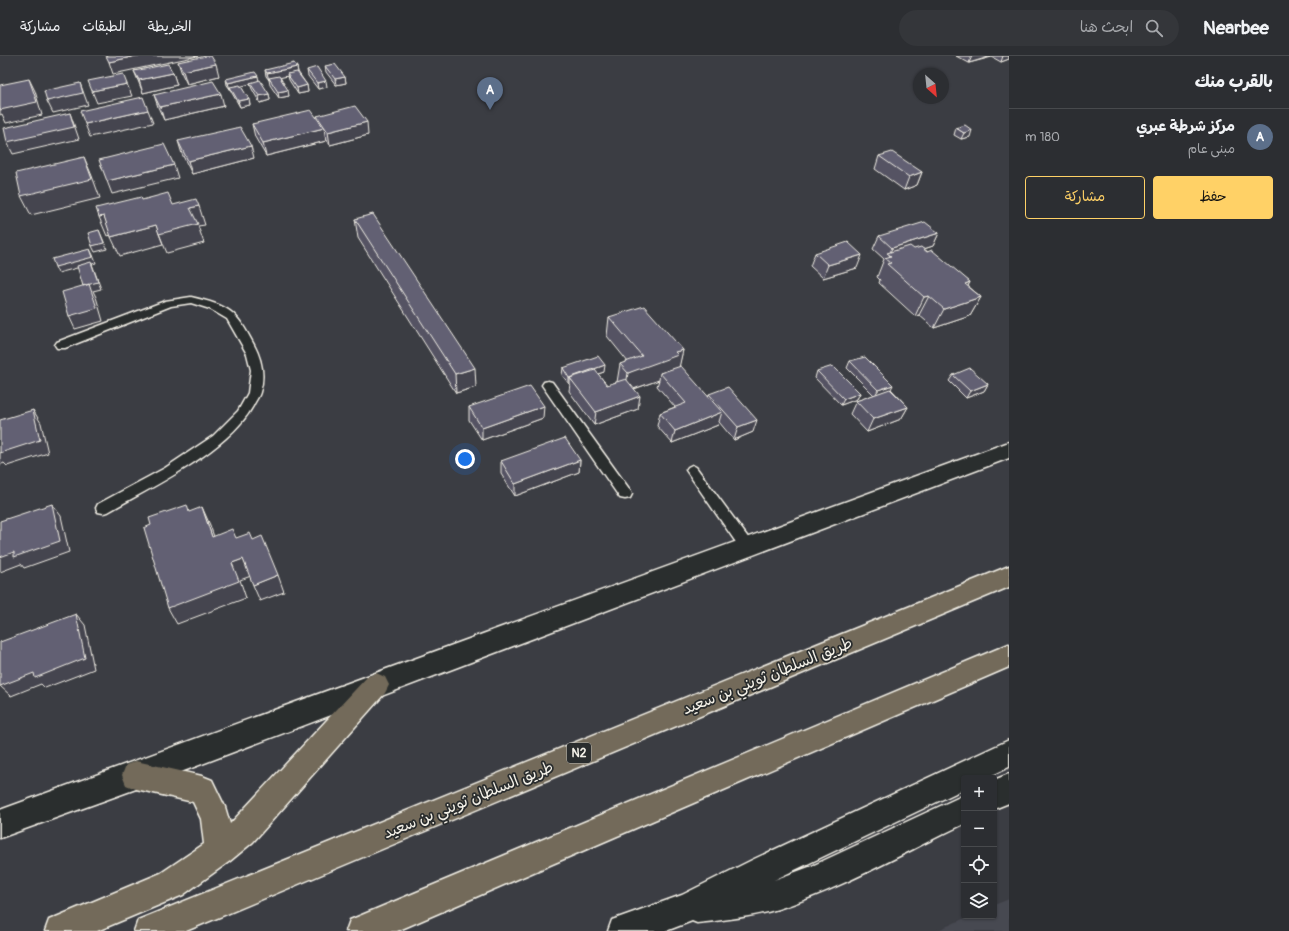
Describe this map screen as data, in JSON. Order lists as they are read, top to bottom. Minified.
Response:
{"streets":{"highway":["طريق السلطان ثويني بن سعيد","N2"]},"north":"bottom right","page":{"header":"Nearbee","search":"ابحث هنا","nav":["الخريطة","الطبقات","مشاركة"],"heading":"بالقرب منك","pins":"A","list":[{"mark":"A","name":"مركز شرطة عبري","note":"مبنى عام","value":"180 m"}],"buttons":["حفظ","مشاركة"],"map_buttons":["+","−"]}}
